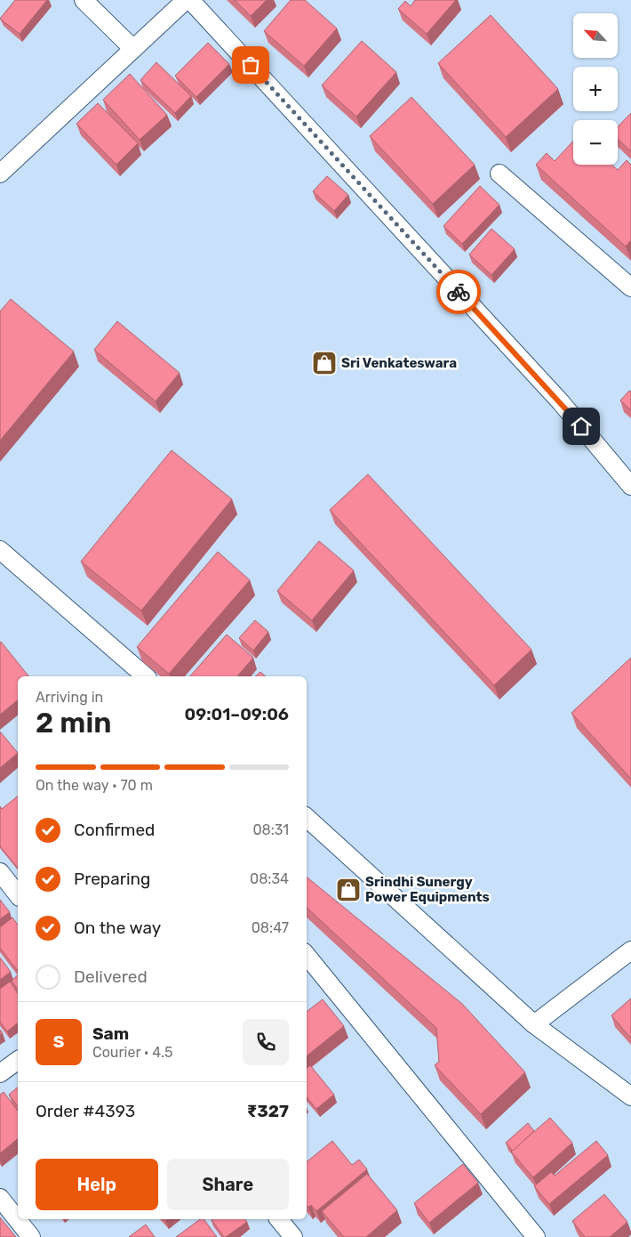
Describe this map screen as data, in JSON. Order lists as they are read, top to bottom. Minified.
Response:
{"places":{"shop":["Sri Venkateswara","Srindhi Sunergy Power Equipments"]},"north":"top left","page":{"map_buttons":["+","−"],"heading":["2 min","Arriving in","09:01–09:06"],"panel":["Sam","Courier · 4.5","Order #4393","₹327"],"bar":"On the way · 70 m","list":[["Confirmed","08:31"],["Preparing","08:34"],["On the way","08:47"],"Delivered"],"round":"S","buttons":["Help","Share"]}}
